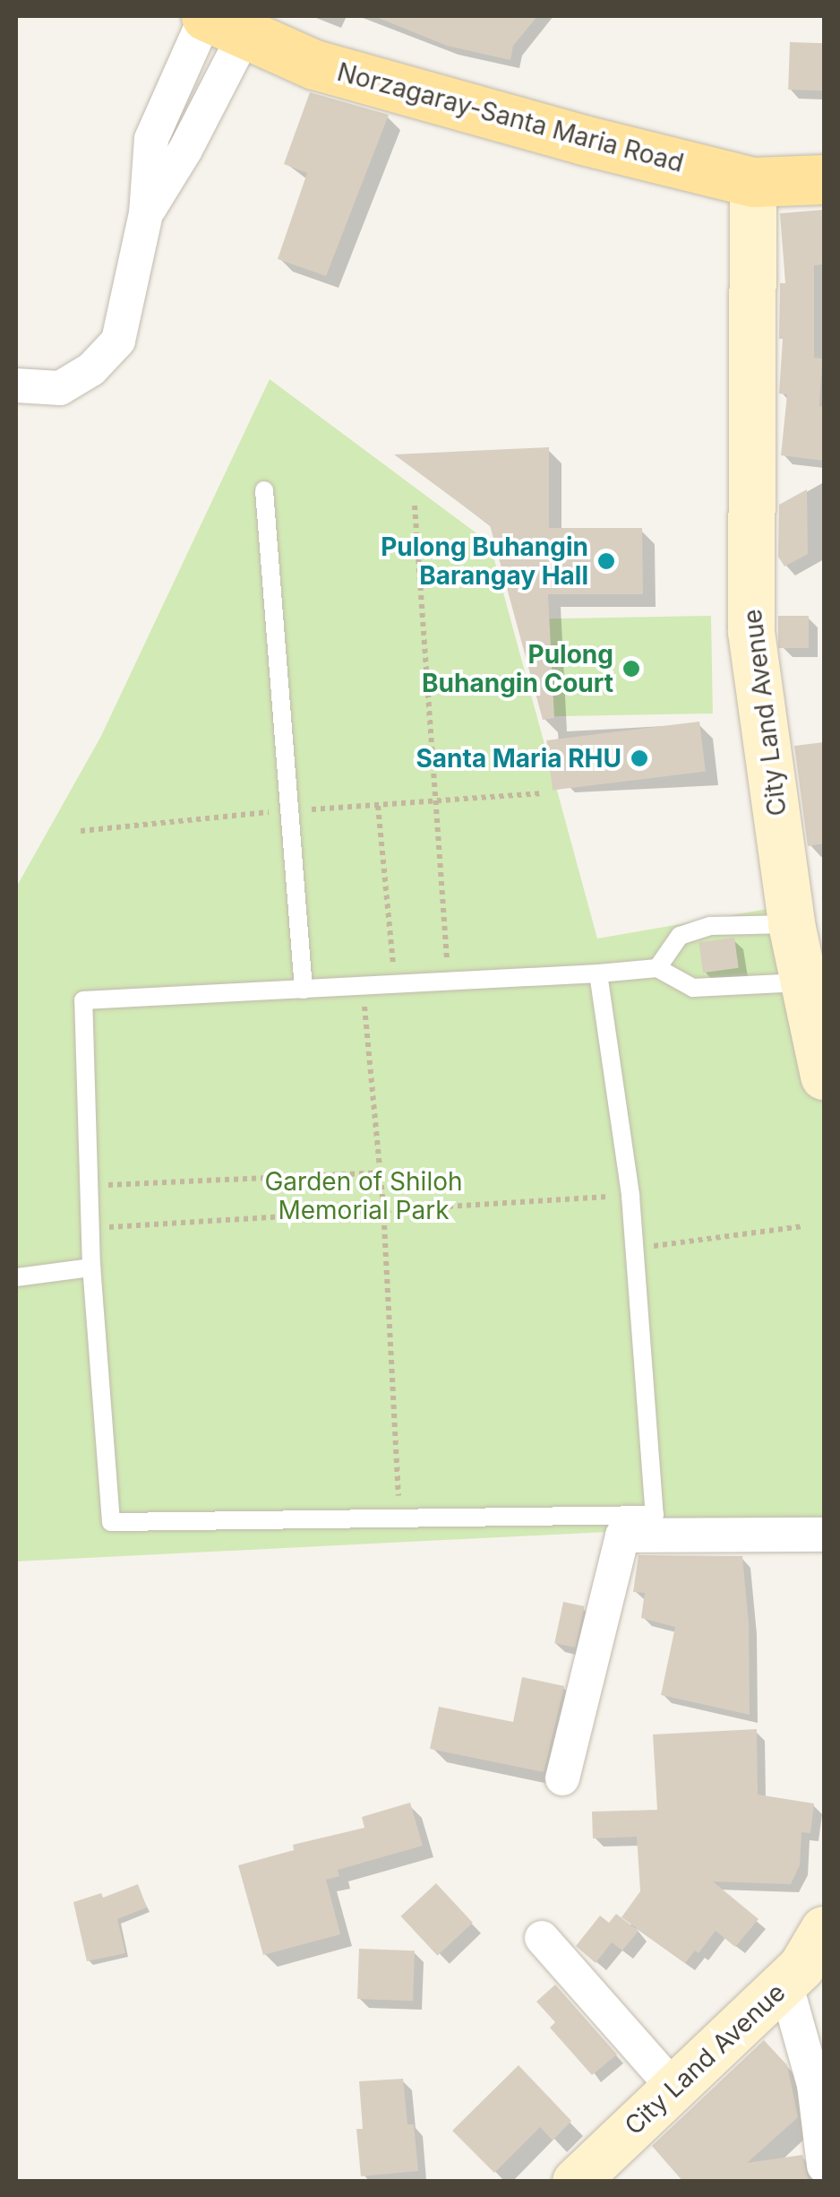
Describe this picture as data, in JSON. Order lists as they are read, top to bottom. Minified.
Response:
{"streets":{"main road":["Norzagaray-Santa Maria Road"],"street":["City Land Avenue"]},"crossings":[["Norzagaray-Santa Maria Road","City Land Avenue"]],"parks":["Garden of Shiloh Memorial Park"],"places":["Pulong Buhangin Barangay Hall","Pulong Buhangin Court","Santa Maria RHU"]}
